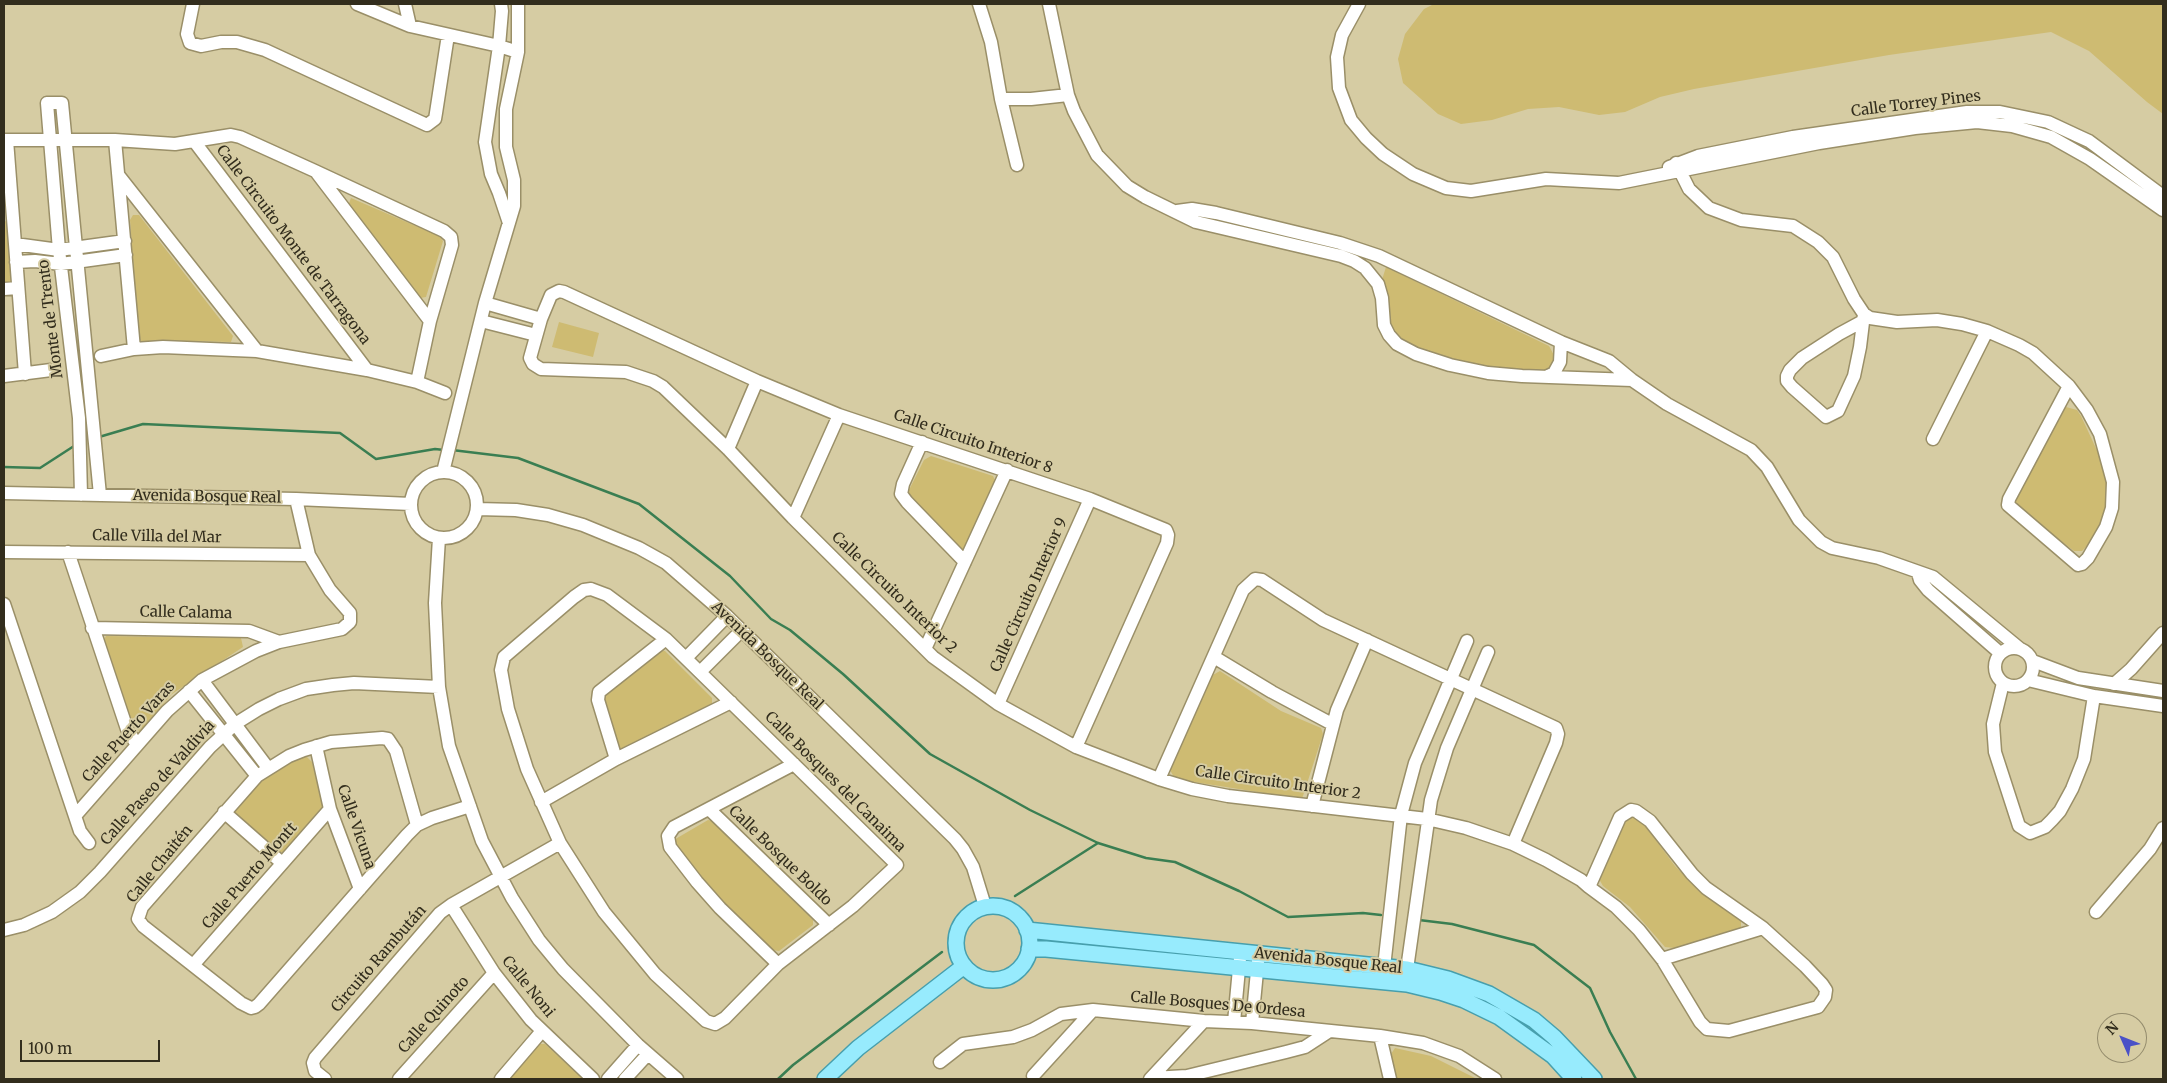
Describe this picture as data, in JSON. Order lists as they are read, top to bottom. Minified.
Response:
{"streets":{"main road":["Avenida Bosque Real"],"street":["Calle Torrey Pines","Calle Circuito Monte de Tarragona","Monte de Trento","Calle Circuito Interior 8","Calle Villa del Mar","Calle Circuito Interior 2","Calle Circuito Interior 9","Calle Calama","Calle Puerto Varas","Calle Bosques del Canaima","Calle Paseo de Valdivia","Calle Vicuna","Calle Bosque Boldo","Calle Chaitén","Calle Puerto Montt","Circuito Rambután","Calle Noni","Calle Bosques De Ordesa","Calle Quinoto"]},"crossings":[["Calle Circuito Monte de Tarragona","Monte de Trento"],["Monte de Trento","Avenida Bosque Real"],["Calle Circuito Interior 8","Calle Circuito Interior 2"],["Calle Circuito Interior 8","Calle Circuito Interior 9"],["Avenida Bosque Real","Calle Puerto Varas"],["Calle Villa del Mar","Calle Puerto Varas"],["Calle Circuito Interior 2","Calle Circuito Interior 9"],["Calle Calama","Calle Puerto Varas"],["Calle Bosques del Canaima","Calle Bosque Boldo"],["Calle Bosques del Canaima","Circuito Rambután"],["Calle Vicuna","Calle Chaitén"],["Calle Vicuna","Calle Puerto Montt"],["Calle Chaitén","Calle Puerto Montt"],["Circuito Rambután","Calle Noni"],["Calle Noni","Calle Quinoto"]],"scale_bar":"100 m","north":"top left"}
